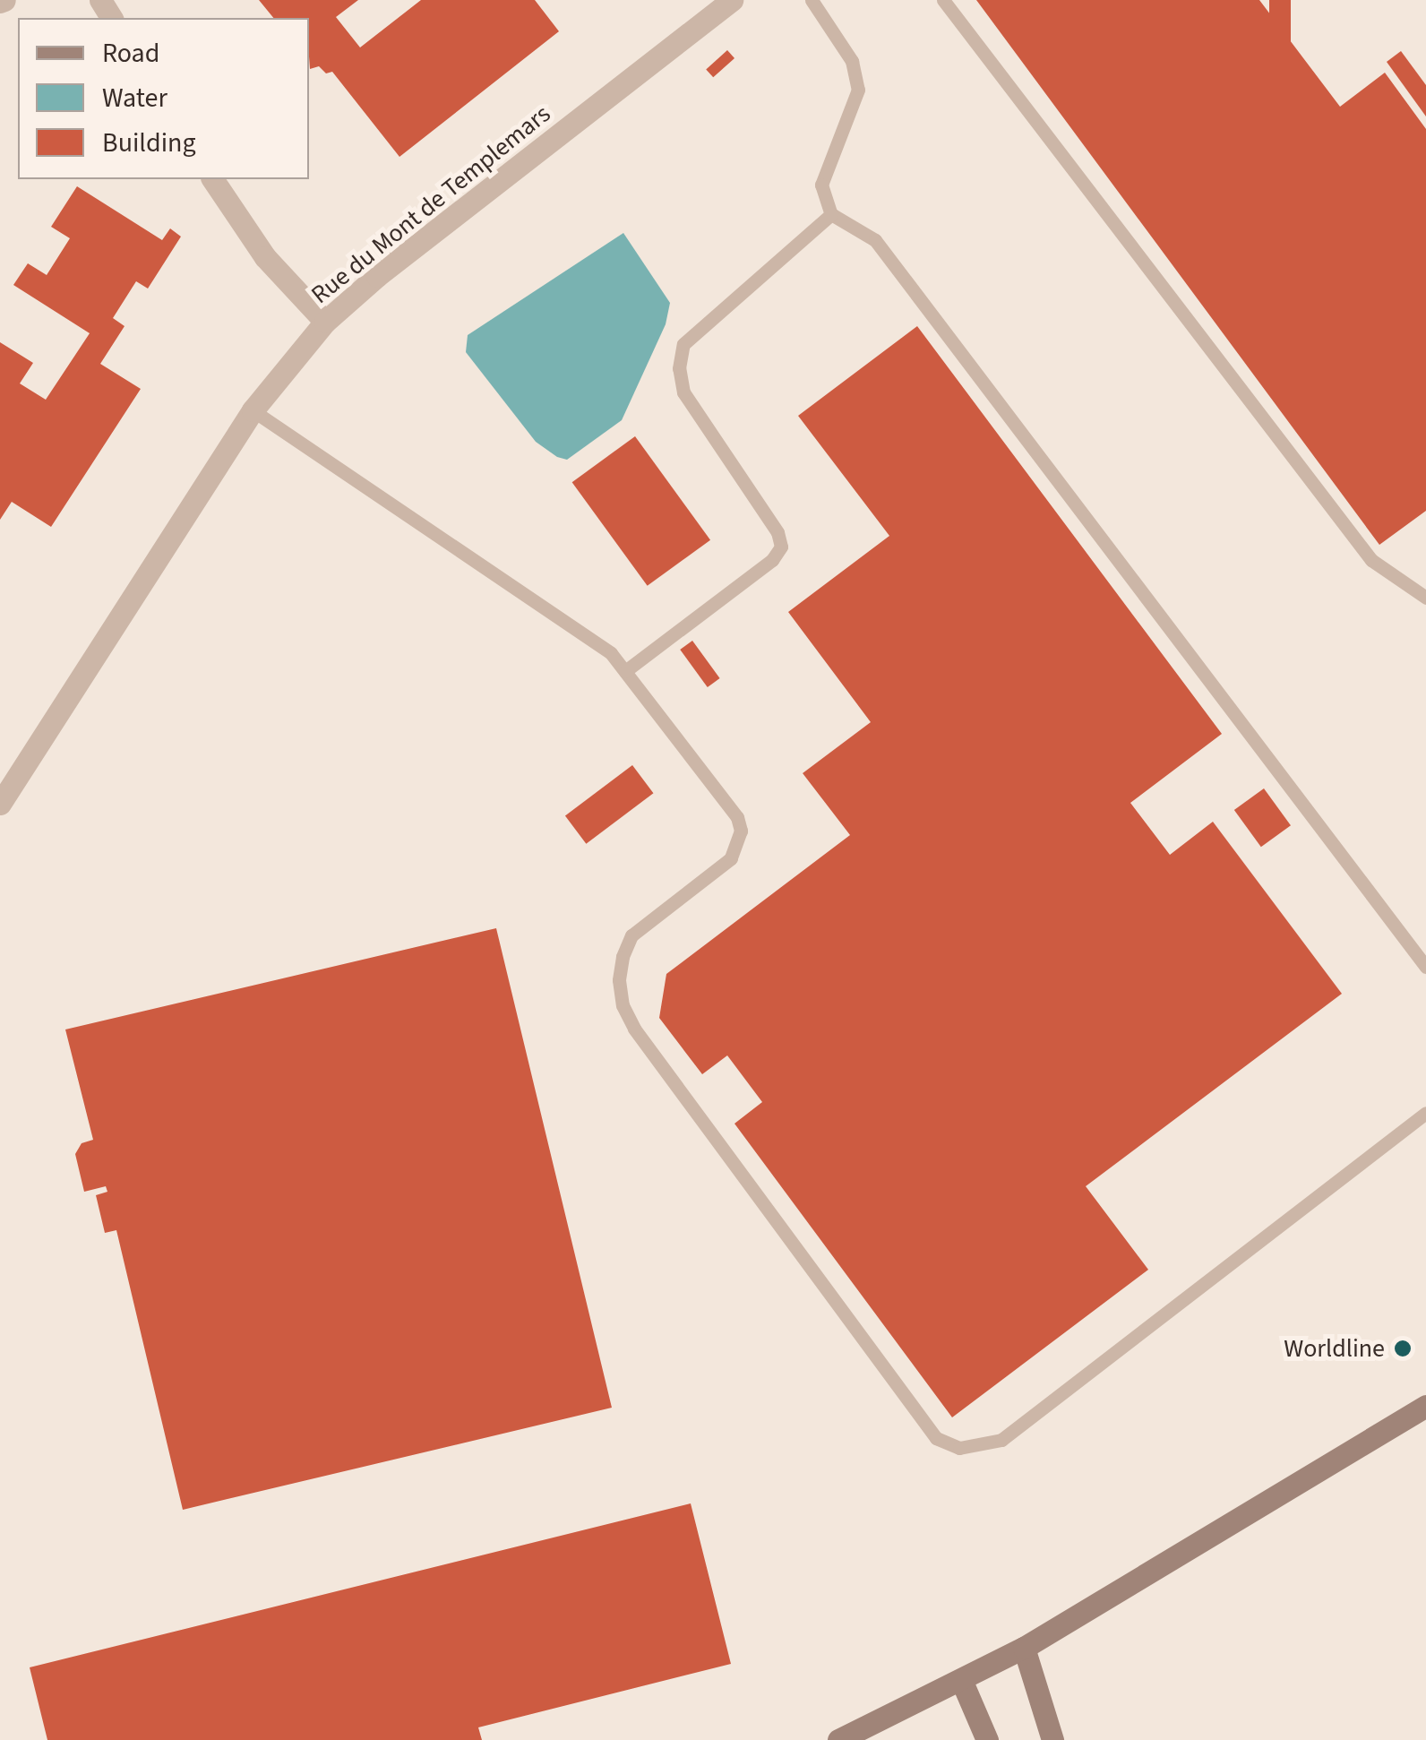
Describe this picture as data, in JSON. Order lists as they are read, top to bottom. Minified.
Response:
{"streets":{"street":["Rue du Mont de Templemars"]},"places":["Worldline"],"legend":["Road","Water","Building"]}
